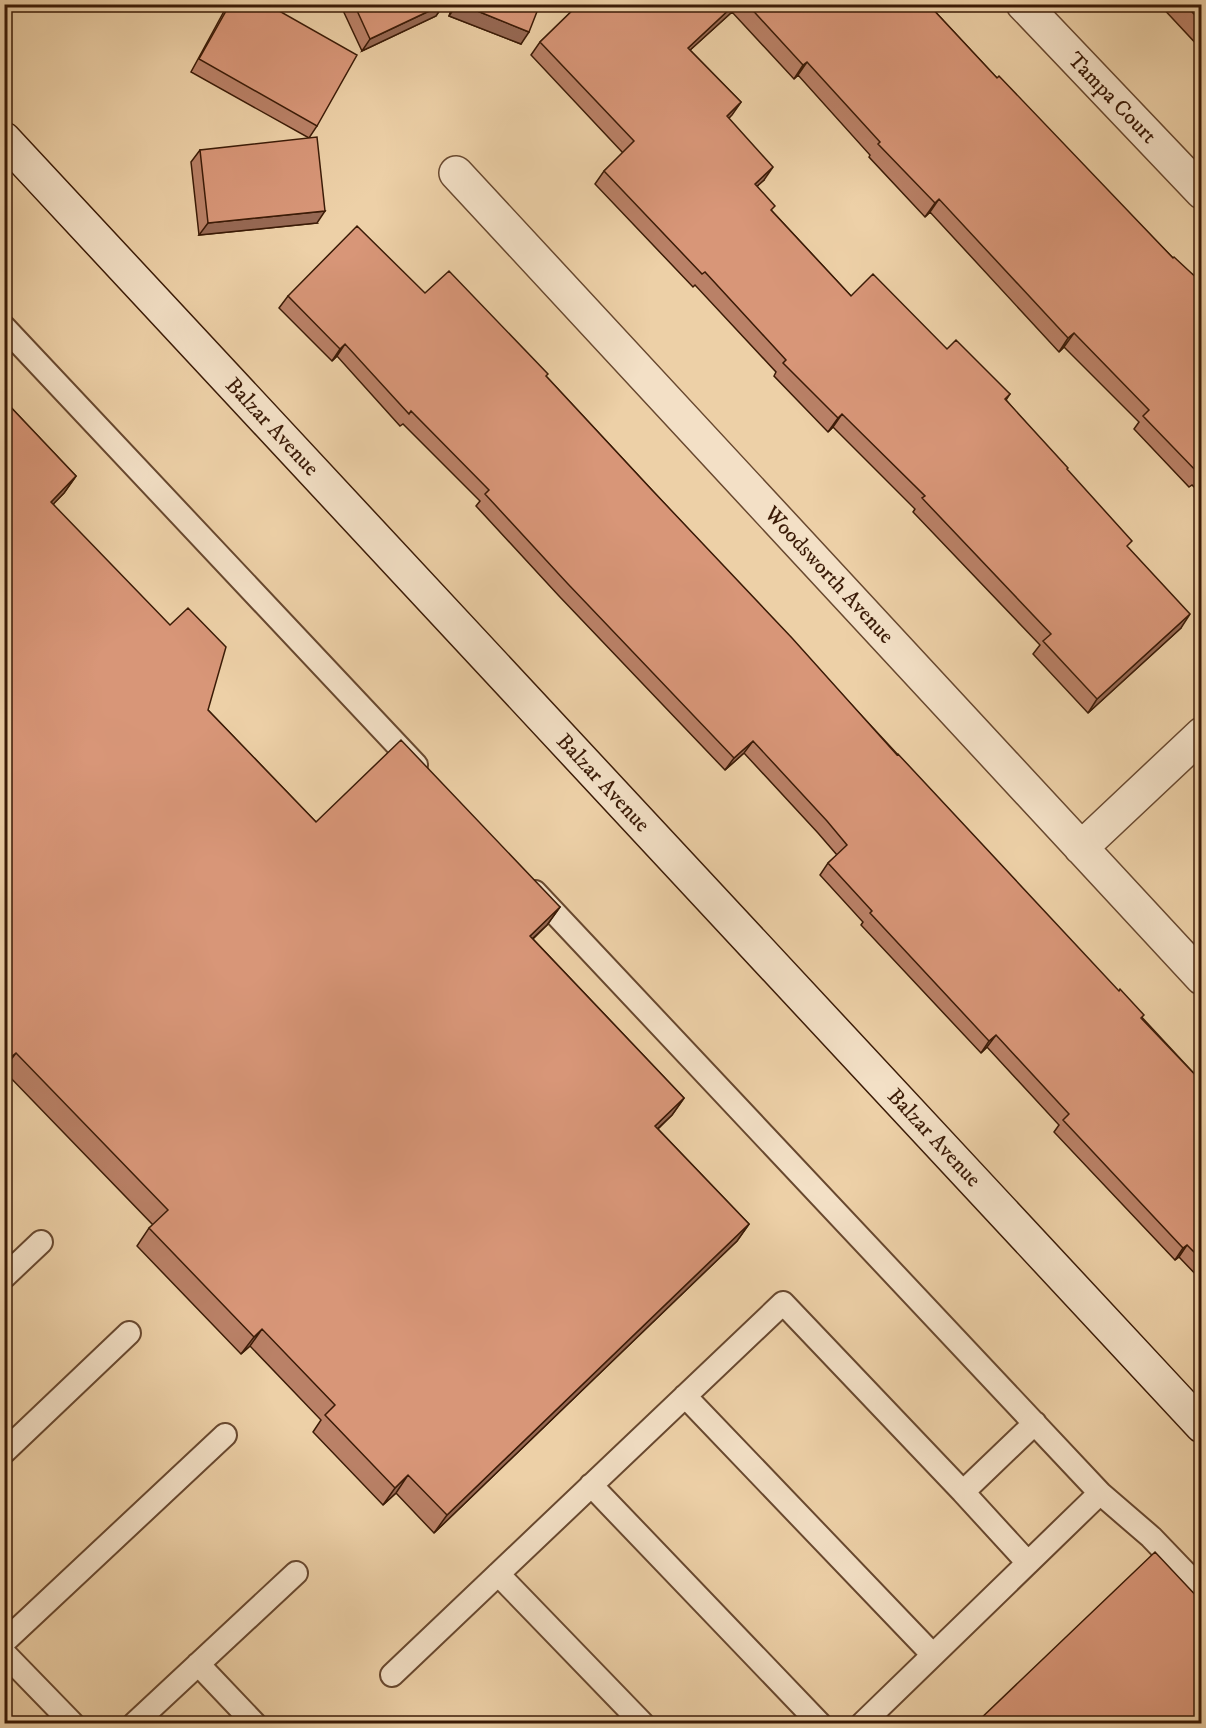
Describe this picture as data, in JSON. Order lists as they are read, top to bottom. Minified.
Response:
{"streets":{"street":["Tampa Court","Balzar Avenue","Woodsworth Avenue"]}}
